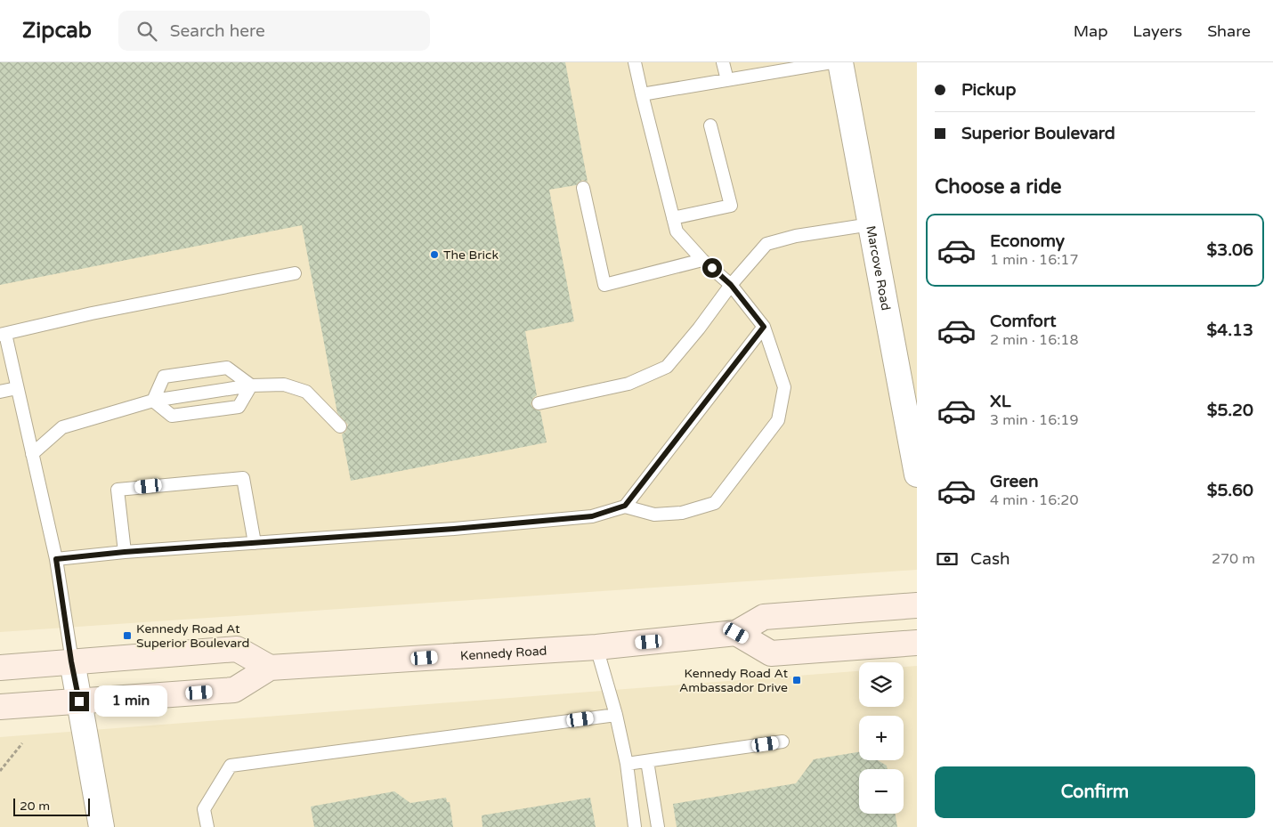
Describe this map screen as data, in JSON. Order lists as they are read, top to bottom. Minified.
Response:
{"streets":{"main road":["Kennedy Road"],"street":["Marcove Road"]},"places":{"other":["The Brick"],"transit":["Kennedy Road At Superior Boulevard","Kennedy Road At Ambassador Drive"]},"scale_bar":"20 m","page":{"header":"Zipcab","search":"Search here","nav":["Map","Layers","Share"],"banner":["Pickup","Superior Boulevard"],"heading":"Choose a ride","list":[{"name":"Economy","note":"1 min · 16:17","value":"$3.06"},{"name":"Comfort","note":"2 min · 16:18","value":"$4.13"},{"name":"XL","note":"3 min · 16:19","value":"$5.20"},{"name":"Green","note":"4 min · 16:20","value":"$5.60"}],"pay":["Cash","270 m"],"map_buttons":["+","−"],"bubble":"1 min","buttons":"Confirm","scale":"20 m"}}
